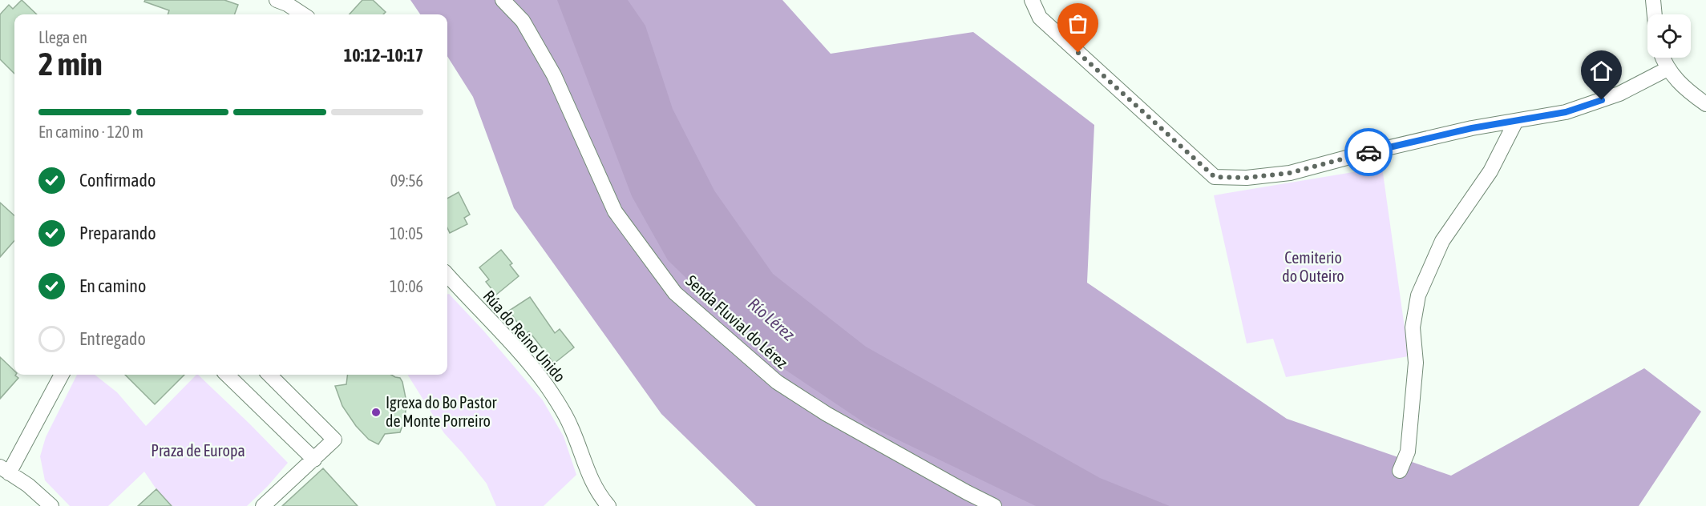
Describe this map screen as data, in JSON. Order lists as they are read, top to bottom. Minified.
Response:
{"streets":{"street":["Senda Fluvial do Lérez","Rúa do Reino Unido"]},"water":["Río Lérez"],"parks":["Cemiterio do Outeiro","Praza de Europa"],"places":["Igrexa do Bo Pastor de Monte Porreiro"],"page":{"heading":["2 min","Llega en","10:12–10:17"],"bar":"En camino · 120 m","list":[["Confirmado","09:56"],["Preparando","10:05"],["En camino","10:06"],"Entregado"]}}
